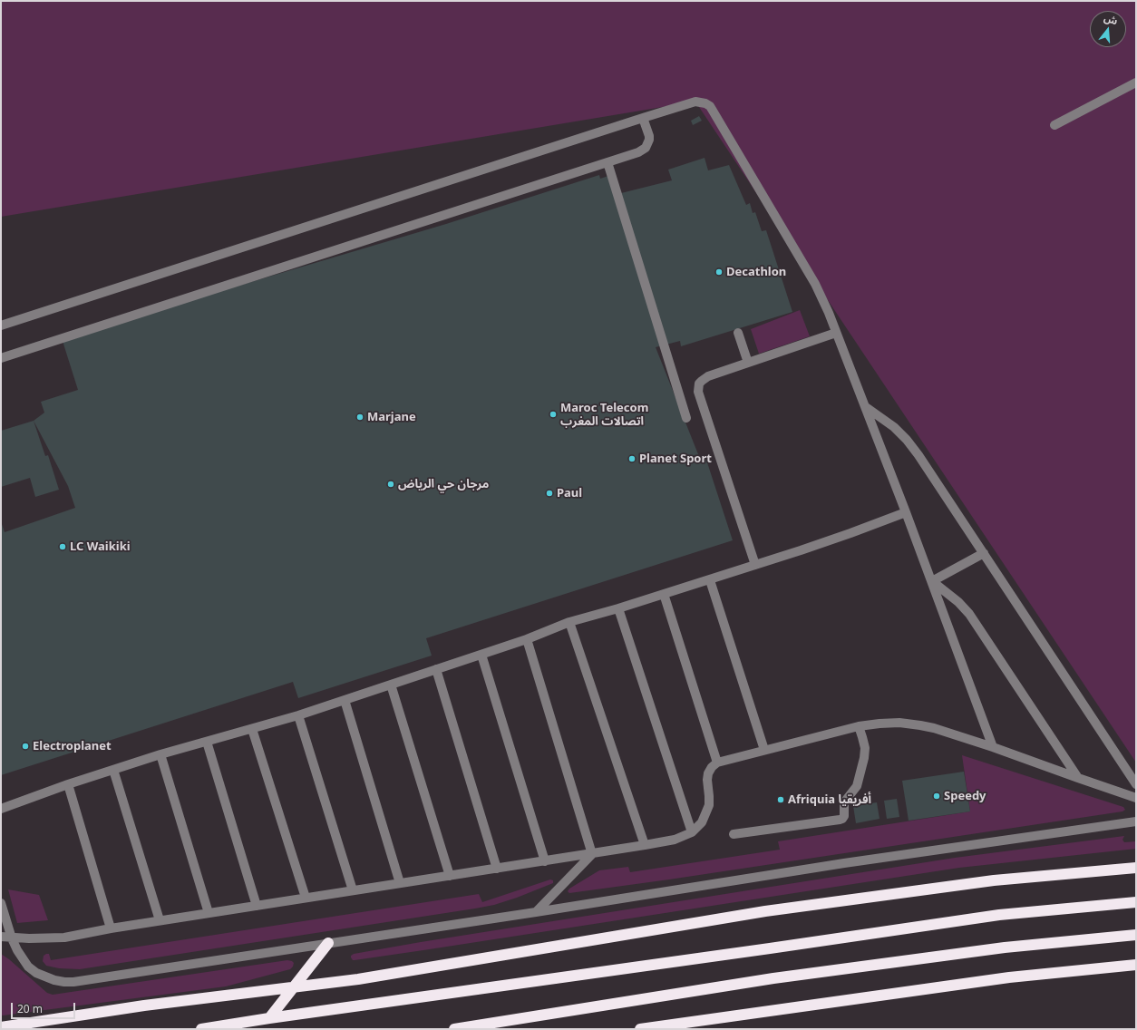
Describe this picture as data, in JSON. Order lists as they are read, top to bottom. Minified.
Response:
{"places":["Decathlon","Maroc Telecom اتصالات المغرب","Marjane","Planet Sport","مرجان حي الرياض","Paul","LC Waikiki","Electroplanet","Speedy","Afriquia أفريقيا"],"scale_bar":"20 m","north":"top"}
